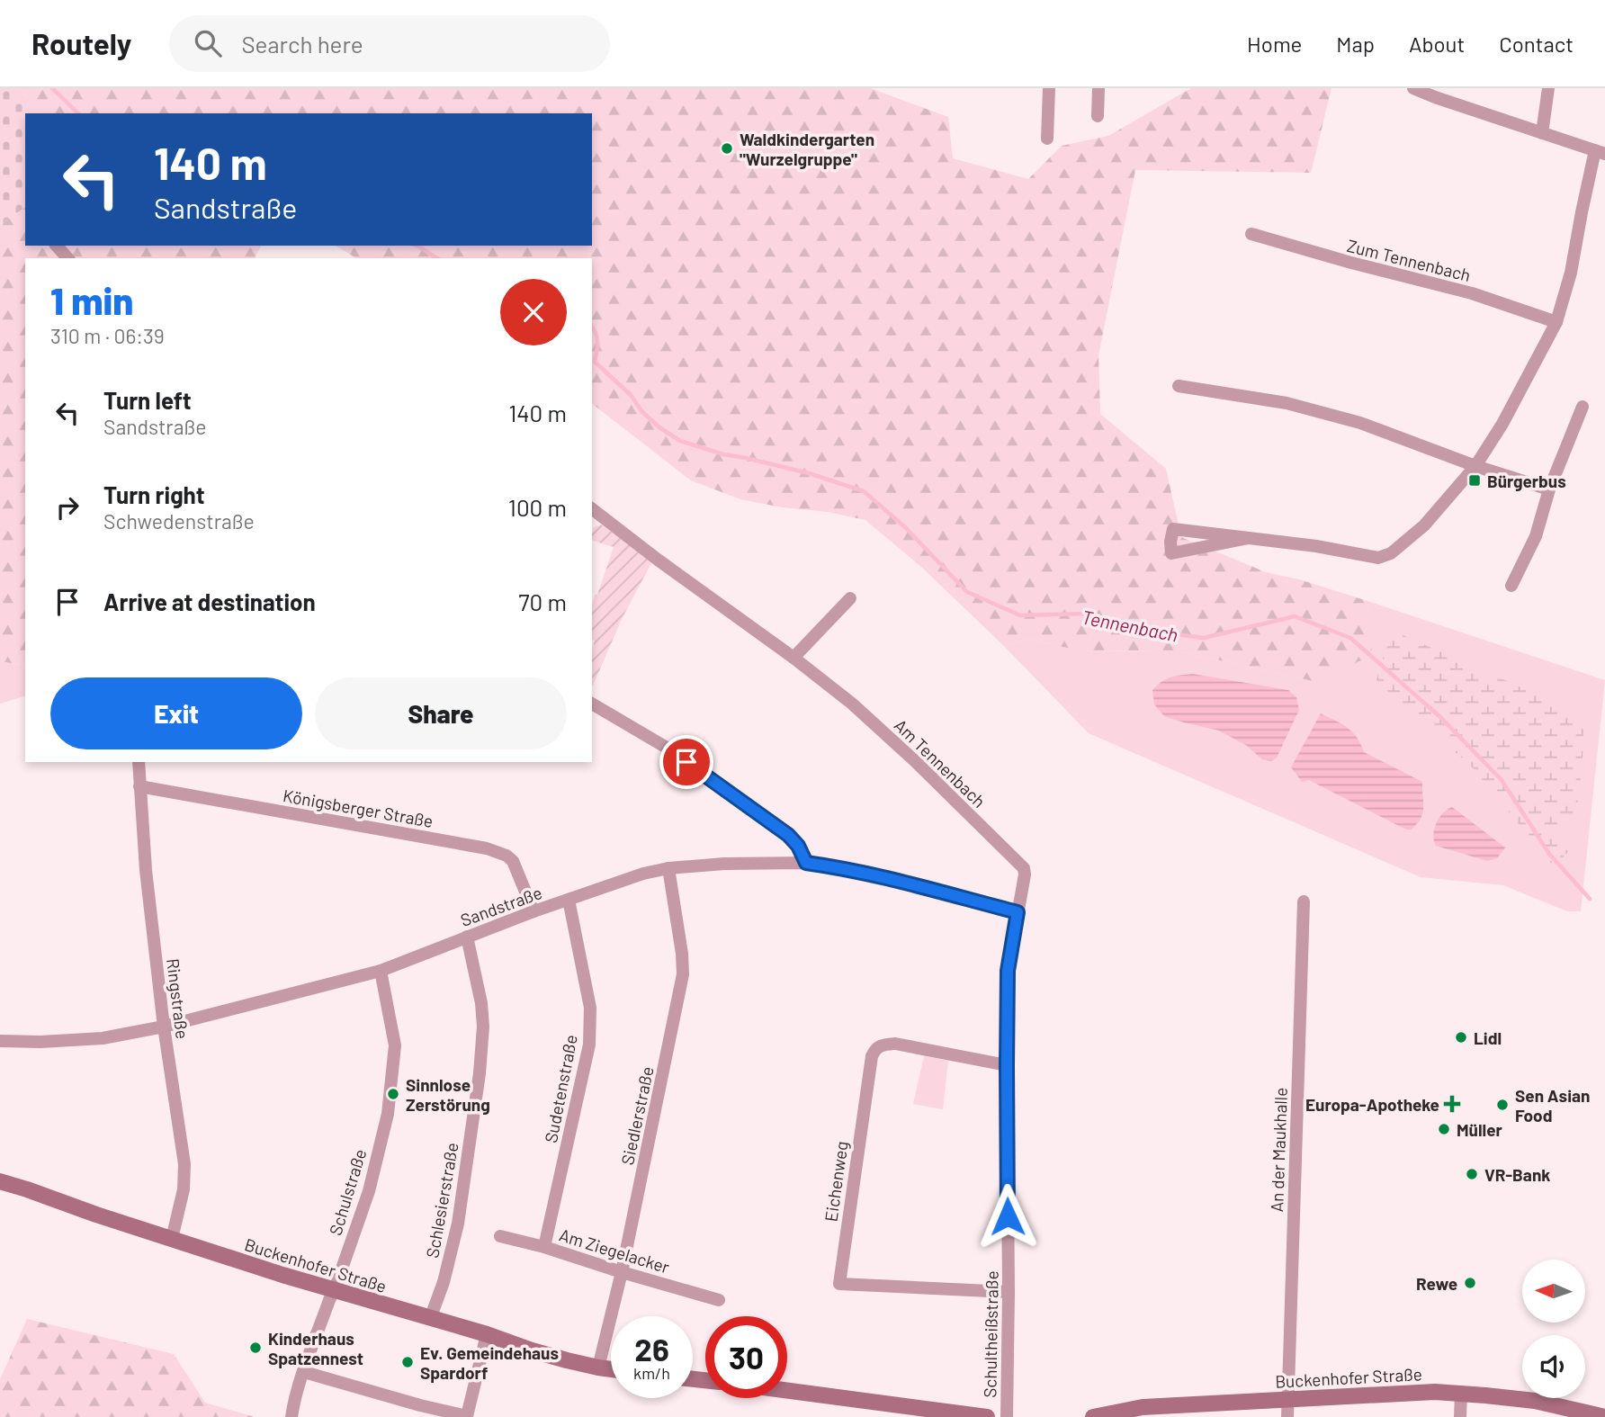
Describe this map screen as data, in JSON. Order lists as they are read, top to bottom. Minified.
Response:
{"streets":{"street":["Zum Tennenbach","Am Tennenbach","Königsberger Straße","Sandstraße","Ringstraße","Sudetenstraße","Siedlerstraße","An der Maukhalle","Eichenweg","Schulstraße","Schlesierstraße","Am Ziegelacker","Buckenhofer Straße","Schultheißstraße"]},"crossings":[["Am Tennenbach","Sandstraße"],["Am Tennenbach","Schultheißstraße"],["Königsberger Straße","Sandstraße"],["Königsberger Straße","Ringstraße"],["Sandstraße","Ringstraße"],["Sandstraße","Sudetenstraße"],["Sandstraße","Siedlerstraße"],["Sandstraße","Schulstraße"],["Sandstraße","Schlesierstraße"],["Sandstraße","Schultheißstraße"],["Ringstraße","Buckenhofer Straße"],["Sudetenstraße","Am Ziegelacker"],["Siedlerstraße","Am Ziegelacker"],["Siedlerstraße","Buckenhofer Straße"],["An der Maukhalle","Buckenhofer Straße"],["Eichenweg","Schultheißstraße"],["Schulstraße","Buckenhofer Straße"],["Schlesierstraße","Buckenhofer Straße"]],"water":["Tennenbach"],"places":{"other":["Waldkindergarten \"Wurzelgruppe\"","Lidl","Sinnlose Zerstörung","Sen Asian Food","Müller","VR-Bank","Rewe","Kinderhaus Spatzennest","Ev. Gemeindehaus Spardorf"],"transit":["Bürgerbus"],"health":["Europa-Apotheke"]},"north":"left","page":{"header":"Routely","search":"Search here","nav":["Home","Map","About","Contact"],"turn":["140 m","Sandstraße"],"heading":["1 min","310 m · 06:39"],"list":[{"name":"Turn left","note":"Sandstraße","value":"140 m"},{"name":"Turn right","note":"Schwedenstraße","value":"100 m"},{"name":"Arrive at destination","value":"70 m"}],"buttons":["Exit","Share"],"speed":"26 km/h","limit":"30"}}
